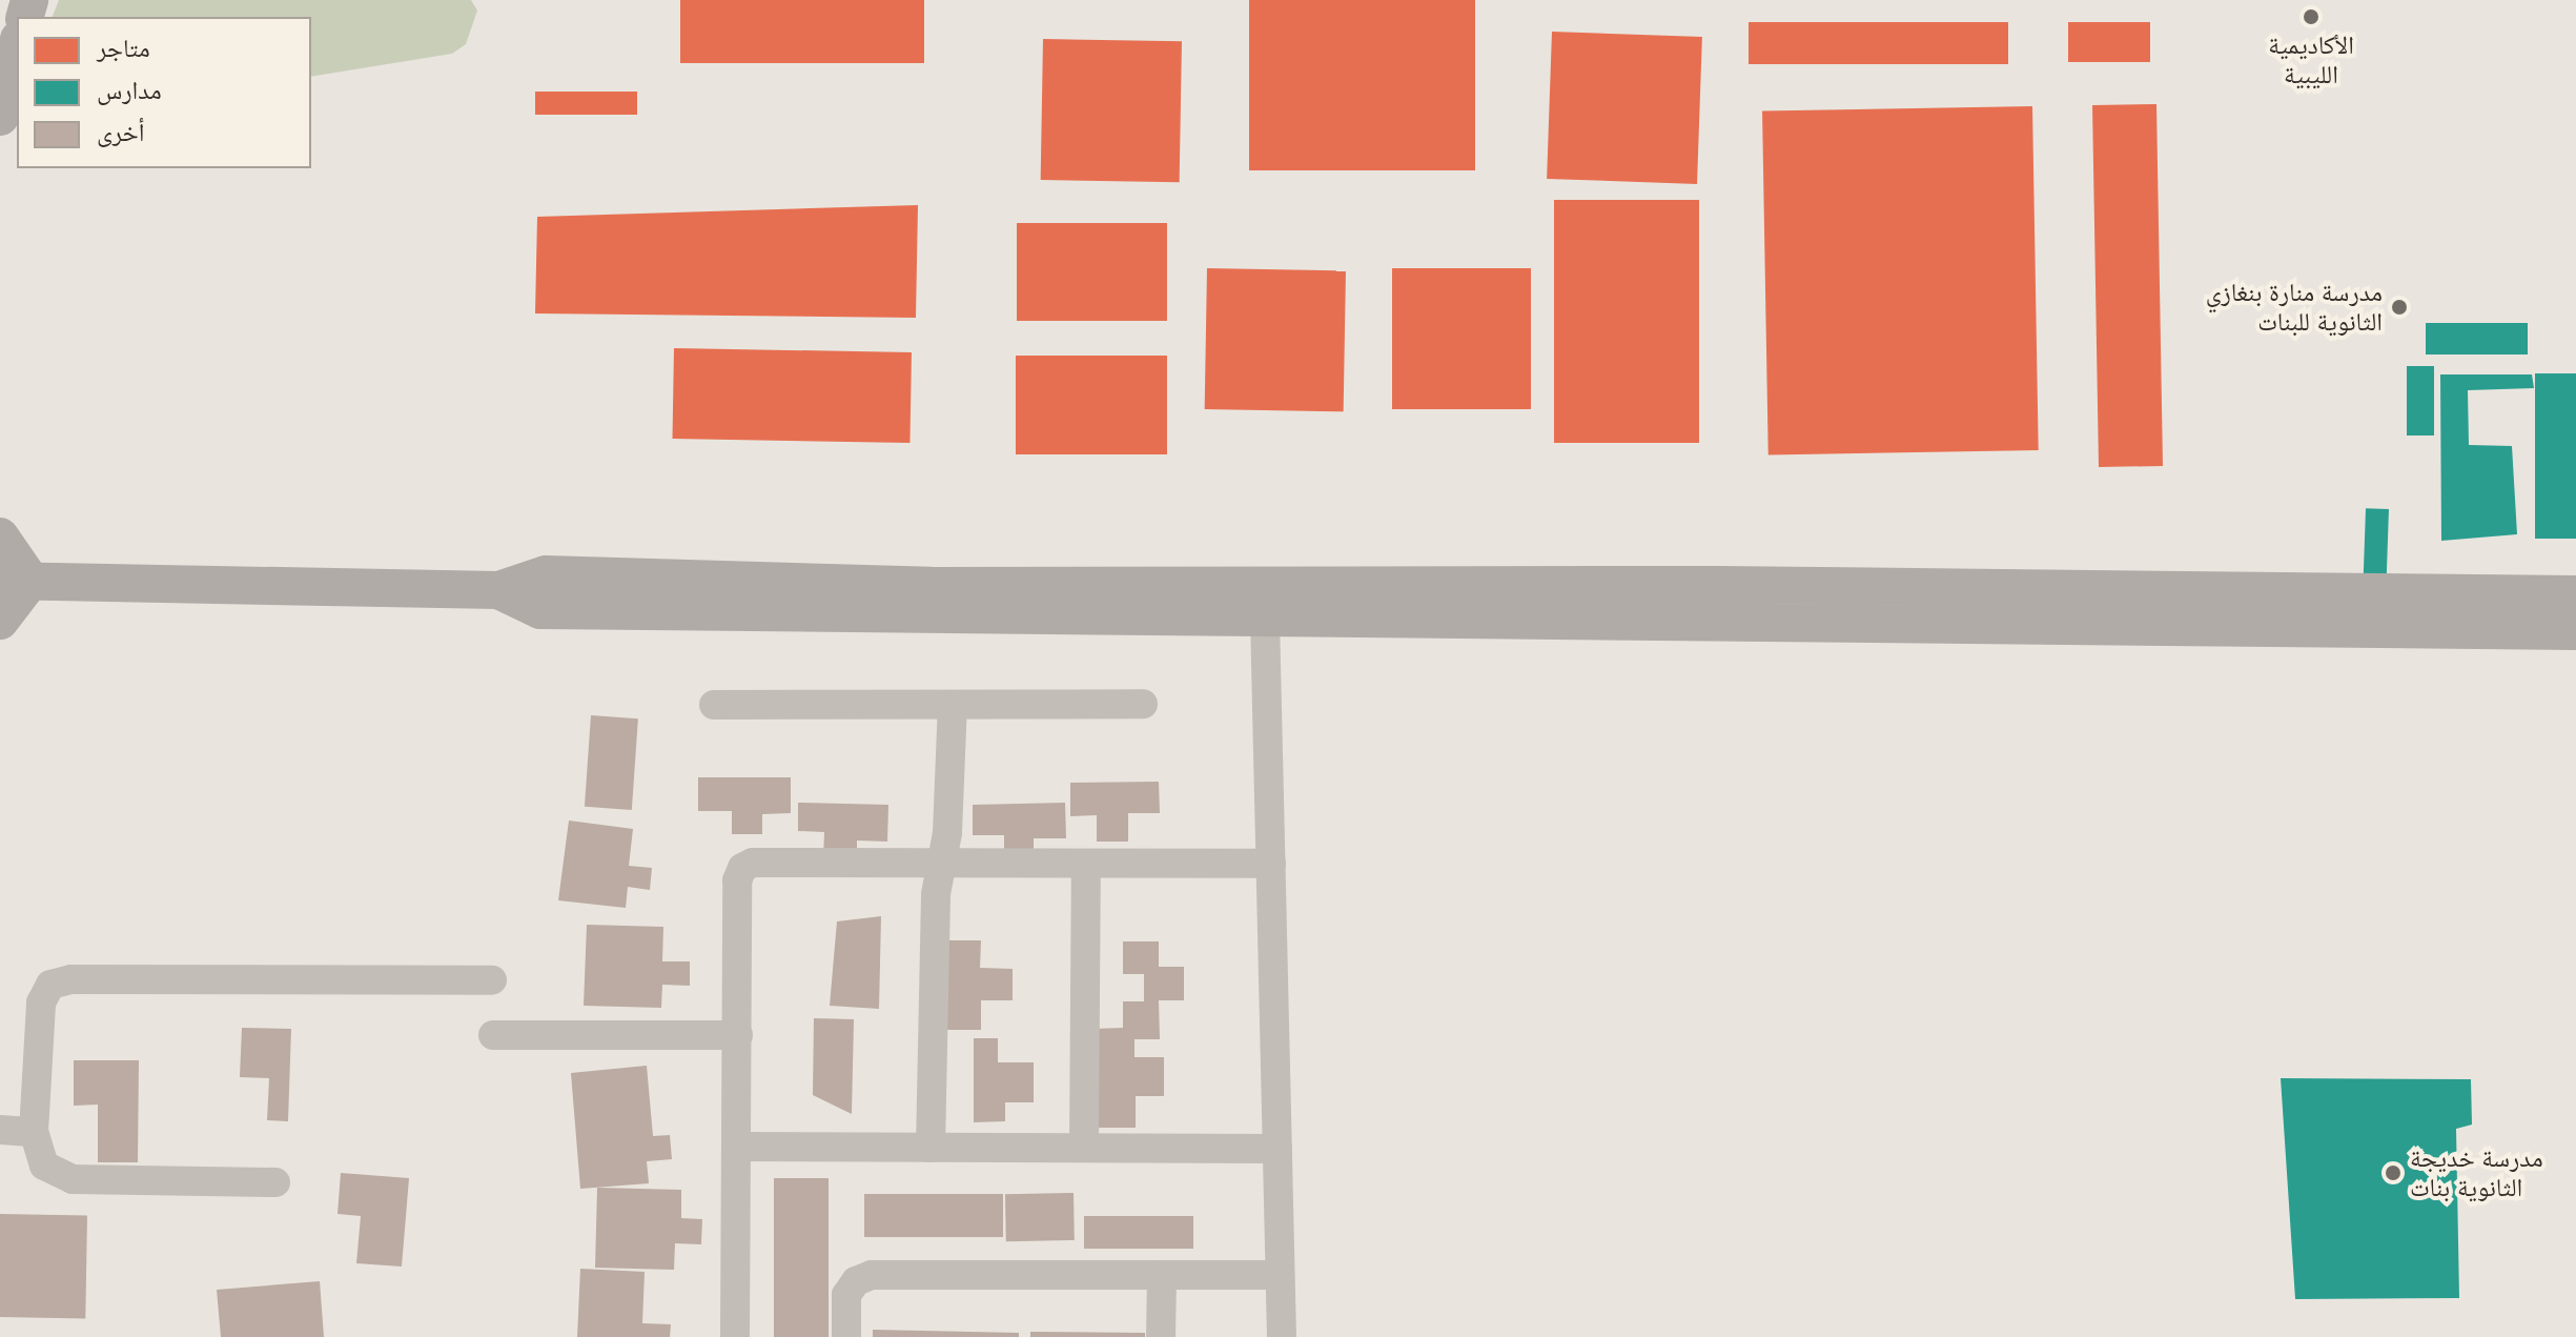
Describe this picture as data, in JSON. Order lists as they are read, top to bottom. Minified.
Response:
{"places":["الأكاديمية الليبية","مدرسة منارة بنغازي الثانوية للبنات","مدرسة خديجة الثانوية بنات"],"legend":["متاجر","مدارس","أخرى"]}
